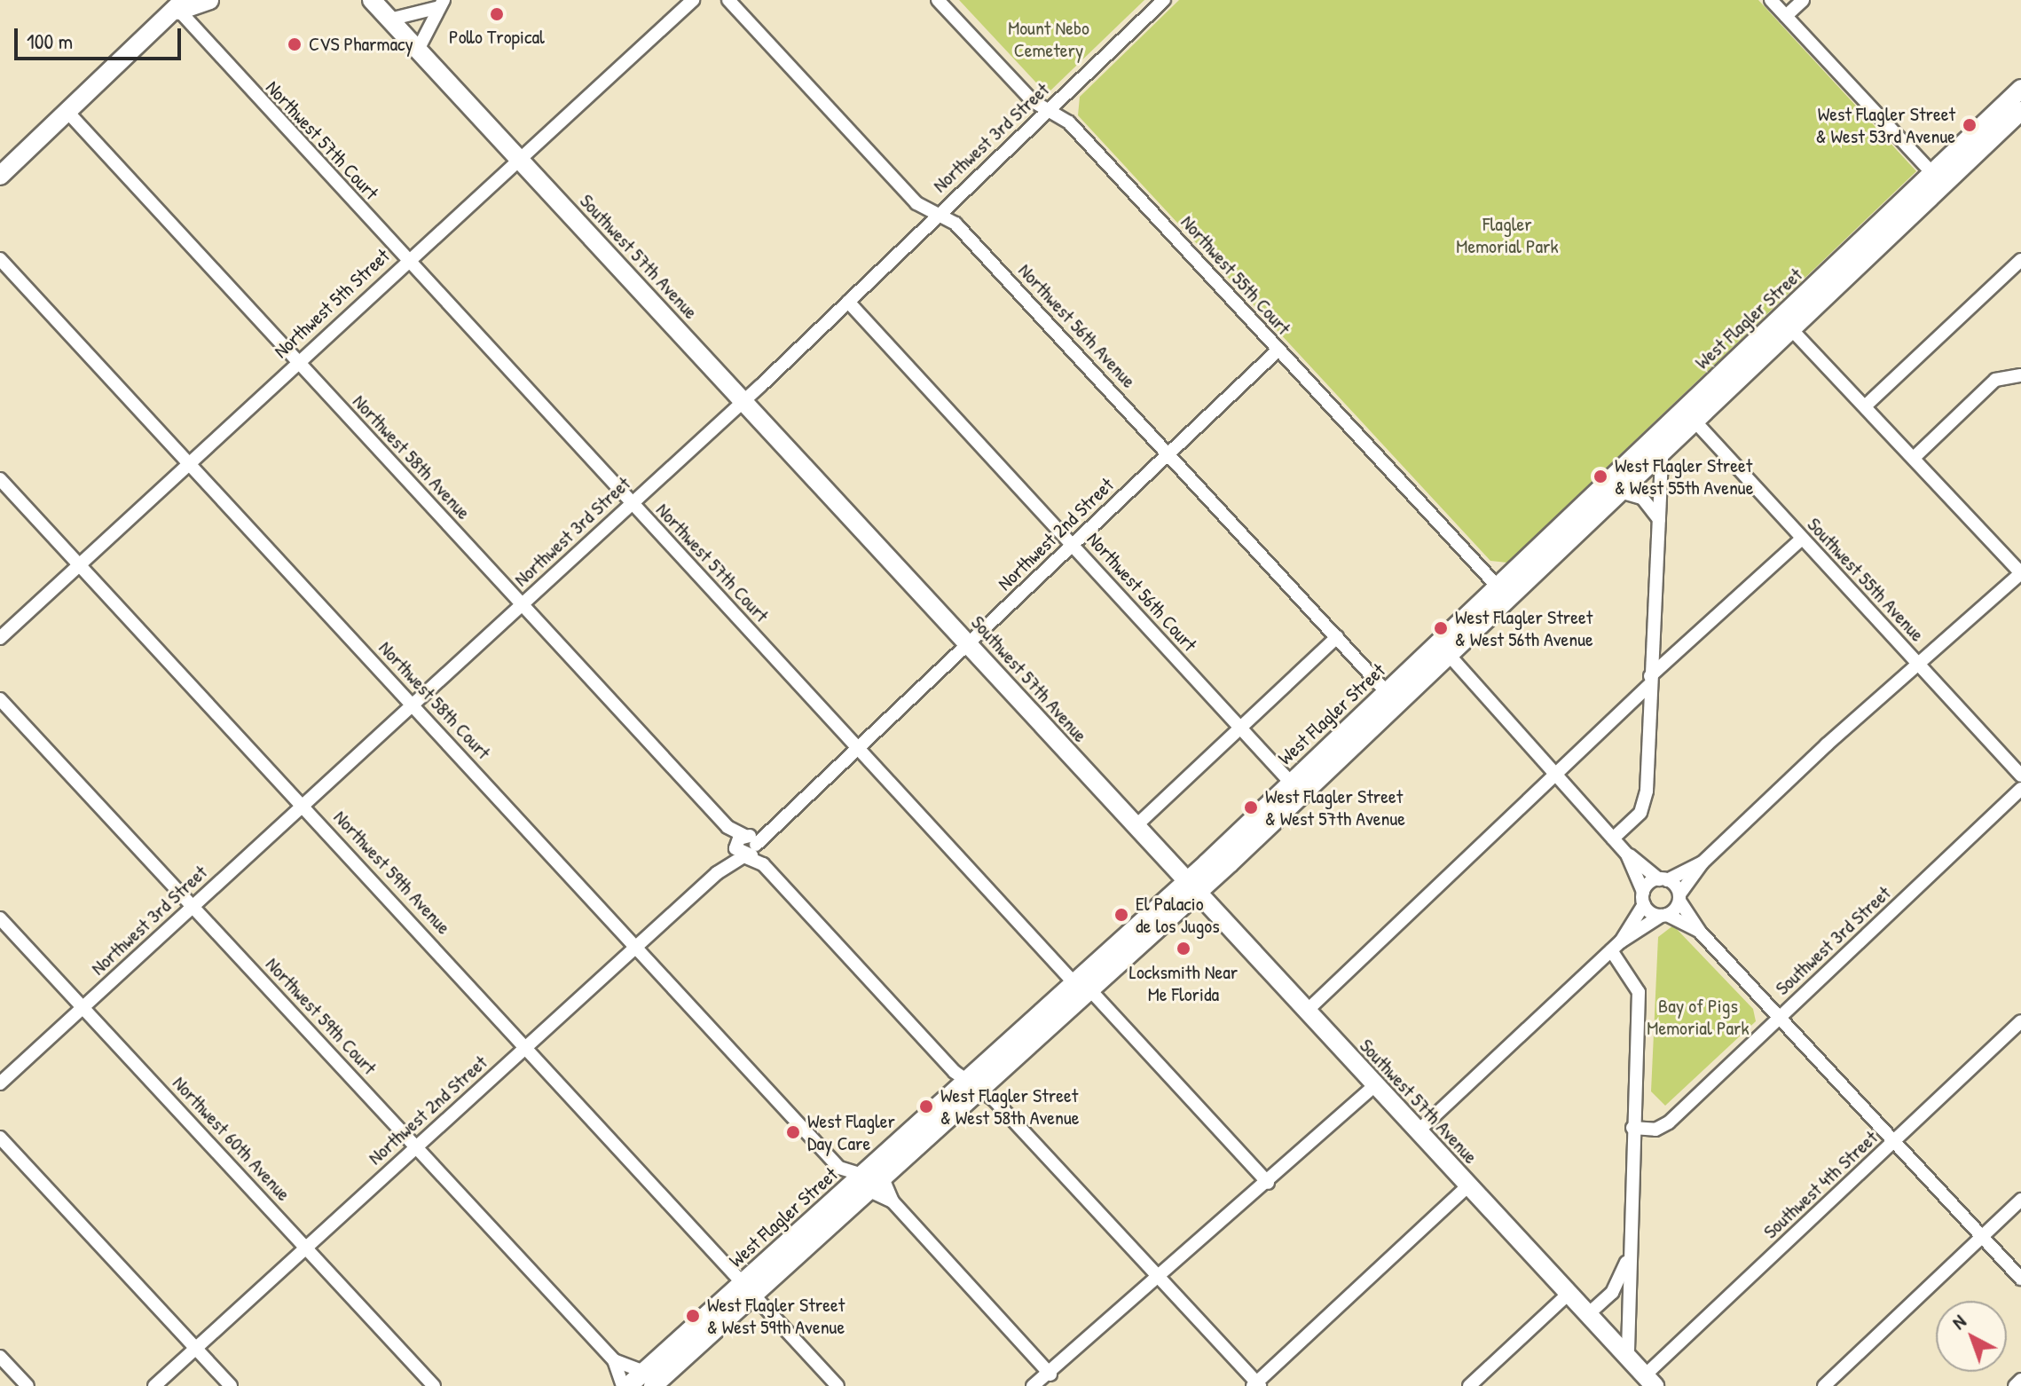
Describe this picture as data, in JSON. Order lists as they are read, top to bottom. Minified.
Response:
{"streets":{"main road":["Southwest 57th Avenue","West Flagler Street"],"street":["Northwest 3rd Street","Northwest 57th Court","Northwest 55th Court","Northwest 5th Street","Northwest 56th Avenue","Northwest 58th Avenue","Northwest 2nd Street","Southwest 55th Avenue","Northwest 56th Court","Northwest 58th Court","Northwest 59th Avenue","Southwest 3rd Street","Northwest 59th Court","Northwest 60th Avenue","Southwest 4th Street"]},"crossings":[["Northwest 3rd Street","Northwest 57th Court"],["Northwest 3rd Street","Southwest 57th Avenue"],["Northwest 3rd Street","Northwest 55th Court"],["Northwest 3rd Street","Northwest 56th Avenue"],["Northwest 3rd Street","Northwest 58th Avenue"],["Northwest 3rd Street","Northwest 56th Court"],["Northwest 3rd Street","Northwest 58th Court"],["Northwest 3rd Street","Northwest 59th Avenue"],["Northwest 3rd Street","Northwest 59th Court"],["Northwest 3rd Street","Northwest 60th Avenue"],["Northwest 57th Court","Northwest 5th Street"],["Northwest 57th Court","West Flagler Street"],["Northwest 57th Court","Northwest 2nd Street"],["Southwest 57th Avenue","Northwest 5th Street"],["Southwest 57th Avenue","West Flagler Street"],["Southwest 57th Avenue","Northwest 2nd Street"],["Southwest 57th Avenue","Southwest 4th Street"],["Northwest 55th Court","West Flagler Street"],["Northwest 55th Court","Northwest 2nd Street"],["Northwest 5th Street","Northwest 58th Avenue"],["Northwest 5th Street","Northwest 58th Court"],["Northwest 5th Street","Northwest 59th Avenue"],["West Flagler Street","Northwest 56th Avenue"],["West Flagler Street","Northwest 58th Avenue"],["West Flagler Street","Southwest 55th Avenue"],["West Flagler Street","Northwest 56th Court"],["West Flagler Street","Northwest 58th Court"],["West Flagler Street","Northwest 59th Avenue"],["West Flagler Street","Northwest 59th Court"],["Northwest 56th Avenue","Northwest 2nd Street"],["Northwest 58th Avenue","Northwest 2nd Street"],["Northwest 2nd Street","Northwest 56th Court"],["Northwest 2nd Street","Northwest 58th Court"],["Northwest 2nd Street","Northwest 59th Avenue"],["Northwest 2nd Street","Northwest 59th Court"],["Northwest 2nd Street","Northwest 60th Avenue"]],"parks":["Mount Nebo Cemetery","Flagler Memorial Park","Bay of Pigs Memorial Park"],"places":["Pollo Tropical","CVS Pharmacy","West Flagler Street & West 53rd Avenue","West Flagler Street & West 55th Avenue","West Flagler Street & West 56th Avenue","West Flagler Street & West 57th Avenue","El Palacio de los Jugos","Locksmith Near Me Florida","West Flagler Street & West 58th Avenue","West Flagler Day Care","West Flagler Street & West 59th Avenue"],"scale_bar":"100 m","north":"top left"}
